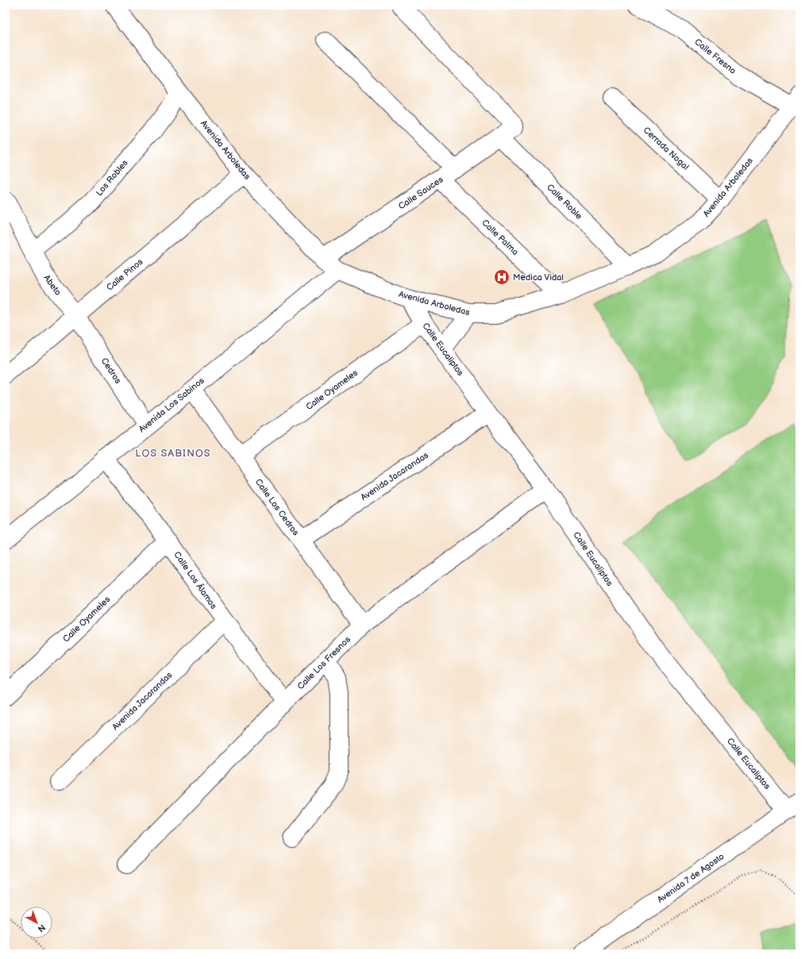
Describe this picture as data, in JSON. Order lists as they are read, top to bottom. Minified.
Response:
{"streets":{"street":["Calle Fresno","Cerrada Nogal","Avenida Arboledas","Los Robles","Calle Sauces","Calle Roble","Calle Palma","Calle Pinos","Abeto","Calle Eucaliptos","Cedros","Calle Oyameles","Avenida Los Sabinos","Avenida Jacarandas","Calle Los Cedros","Calle Los Álamos","Calle Los Fresnos","Avenida 7 de Agosto"]},"crossings":[["Calle Fresno","Avenida Arboledas"],["Cerrada Nogal","Avenida Arboledas"],["Avenida Arboledas","Los Robles"],["Avenida Arboledas","Calle Sauces"],["Avenida Arboledas","Calle Roble"],["Avenida Arboledas","Calle Palma"],["Avenida Arboledas","Calle Pinos"],["Avenida Arboledas","Calle Eucaliptos"],["Avenida Arboledas","Avenida Los Sabinos"],["Los Robles","Abeto"],["Calle Sauces","Calle Roble"],["Calle Sauces","Calle Palma"],["Calle Pinos","Abeto"],["Calle Pinos","Cedros"],["Abeto","Cedros"],["Calle Eucaliptos","Calle Oyameles"],["Calle Eucaliptos","Avenida Jacarandas"],["Calle Eucaliptos","Calle Los Fresnos"],["Calle Eucaliptos","Avenida 7 de Agosto"],["Cedros","Avenida Los Sabinos"],["Calle Oyameles","Calle Los Cedros"],["Calle Oyameles","Calle Los Álamos"],["Avenida Los Sabinos","Calle Los Cedros"],["Avenida Los Sabinos","Calle Los Álamos"],["Avenida Jacarandas","Calle Los Cedros"],["Avenida Jacarandas","Calle Los Álamos"],["Calle Los Cedros","Calle Los Fresnos"],["Calle Los Álamos","Calle Los Fresnos"]],"districts":["LOS SABINOS"],"places":{"hospital":["Medica Vidal"]},"north":"bottom right"}
